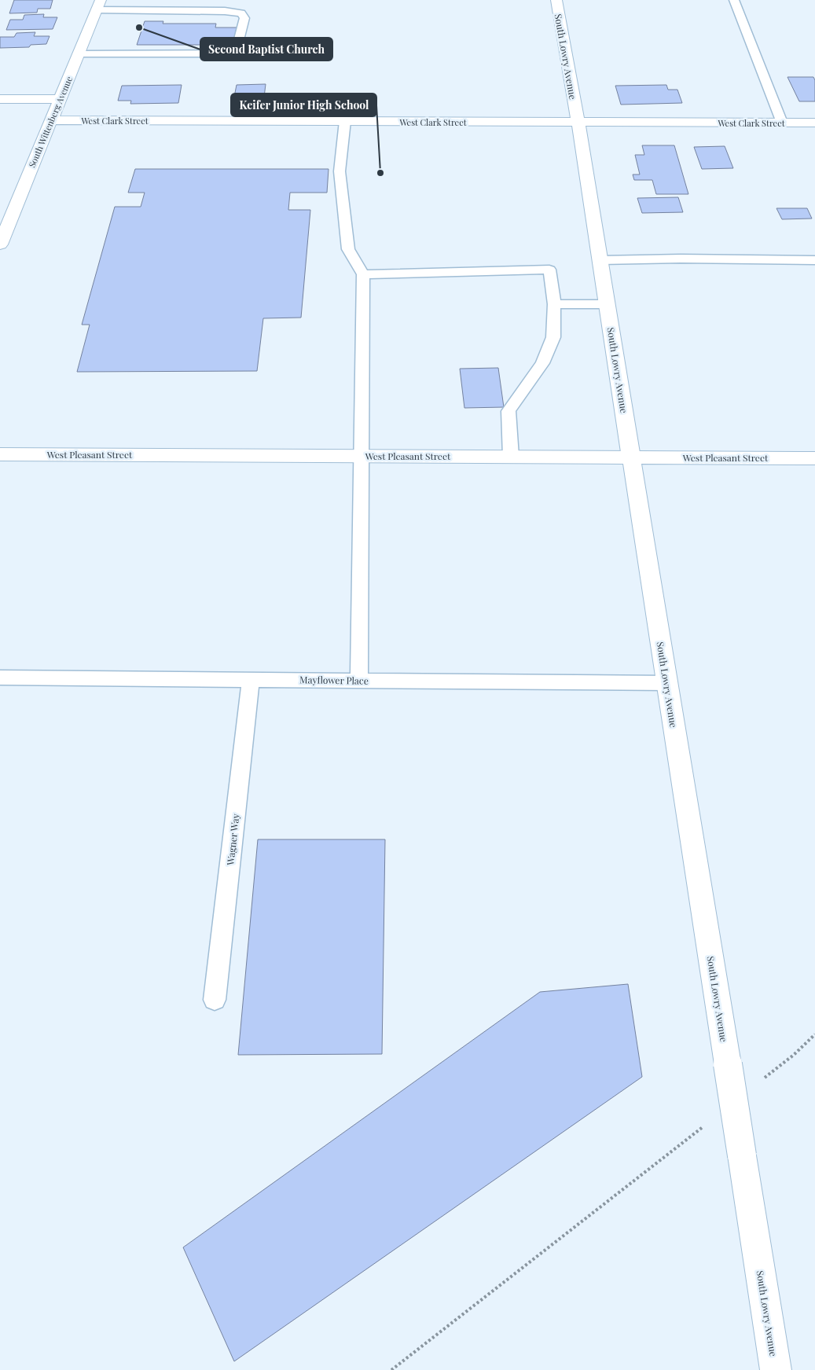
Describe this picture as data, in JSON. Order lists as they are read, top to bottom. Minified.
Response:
{"streets":{"street":["South Lowry Avenue","West Clark Street","South Wittenberg Avenue","West Pleasant Street"],"lane":["Mayflower Place","Wagner Way"]},"crossings":[["South Lowry Avenue","West Clark Street"],["South Lowry Avenue","West Pleasant Street"],["South Lowry Avenue","Mayflower Place"],["West Clark Street","South Wittenberg Avenue"],["Mayflower Place","Wagner Way"]],"places":["Second Baptist Church","Keifer Junior High School"]}
